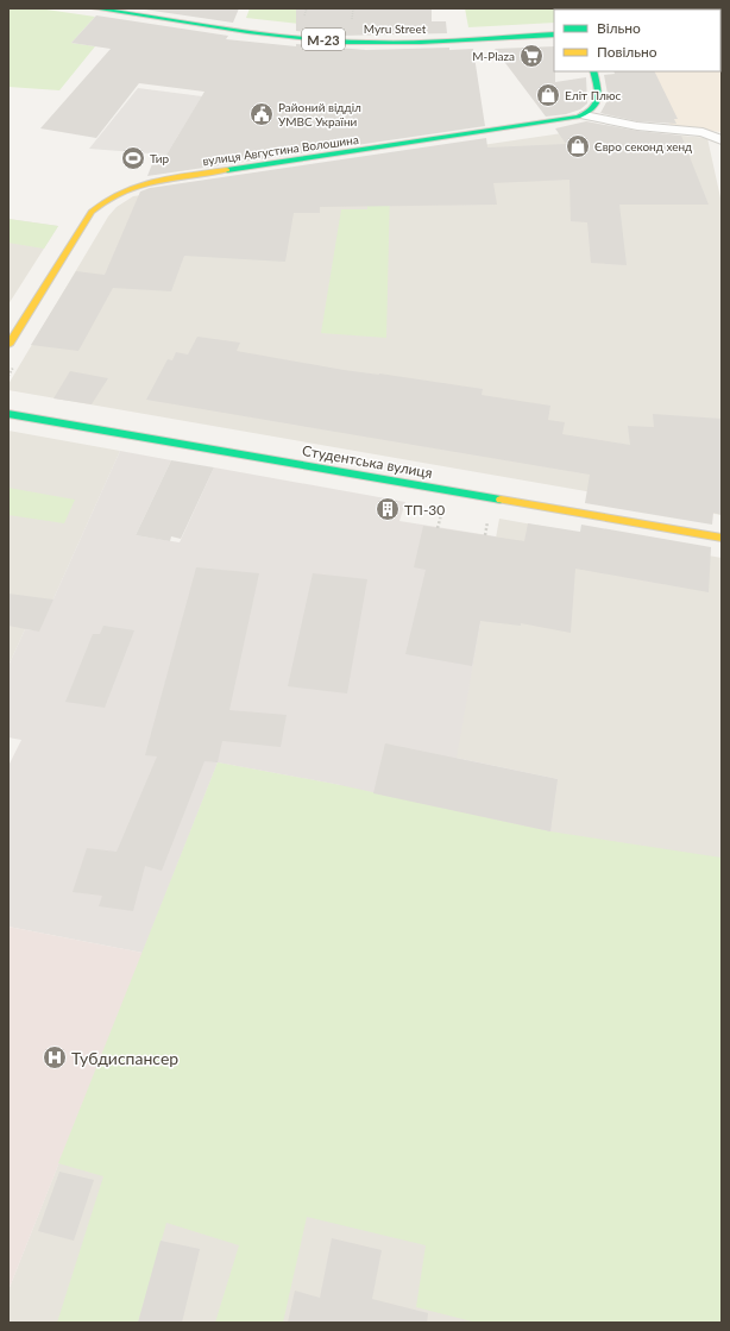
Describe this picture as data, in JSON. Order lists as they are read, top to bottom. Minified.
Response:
{"streets":{"main road":["Myru Street","М-23","вулиця Августина Волошина","Студентська вулиця"]},"places":{"supermarket":["M-Plaza"],"shop":["Еліт Плюс","Євро секонд хенд"],"public building":["Районий відділ УМВС України"],"sports":["Тир"],"building":["ТП-30"],"hospital":["Тубдиспансер"]},"legend":["Вільно","Повільно"]}
